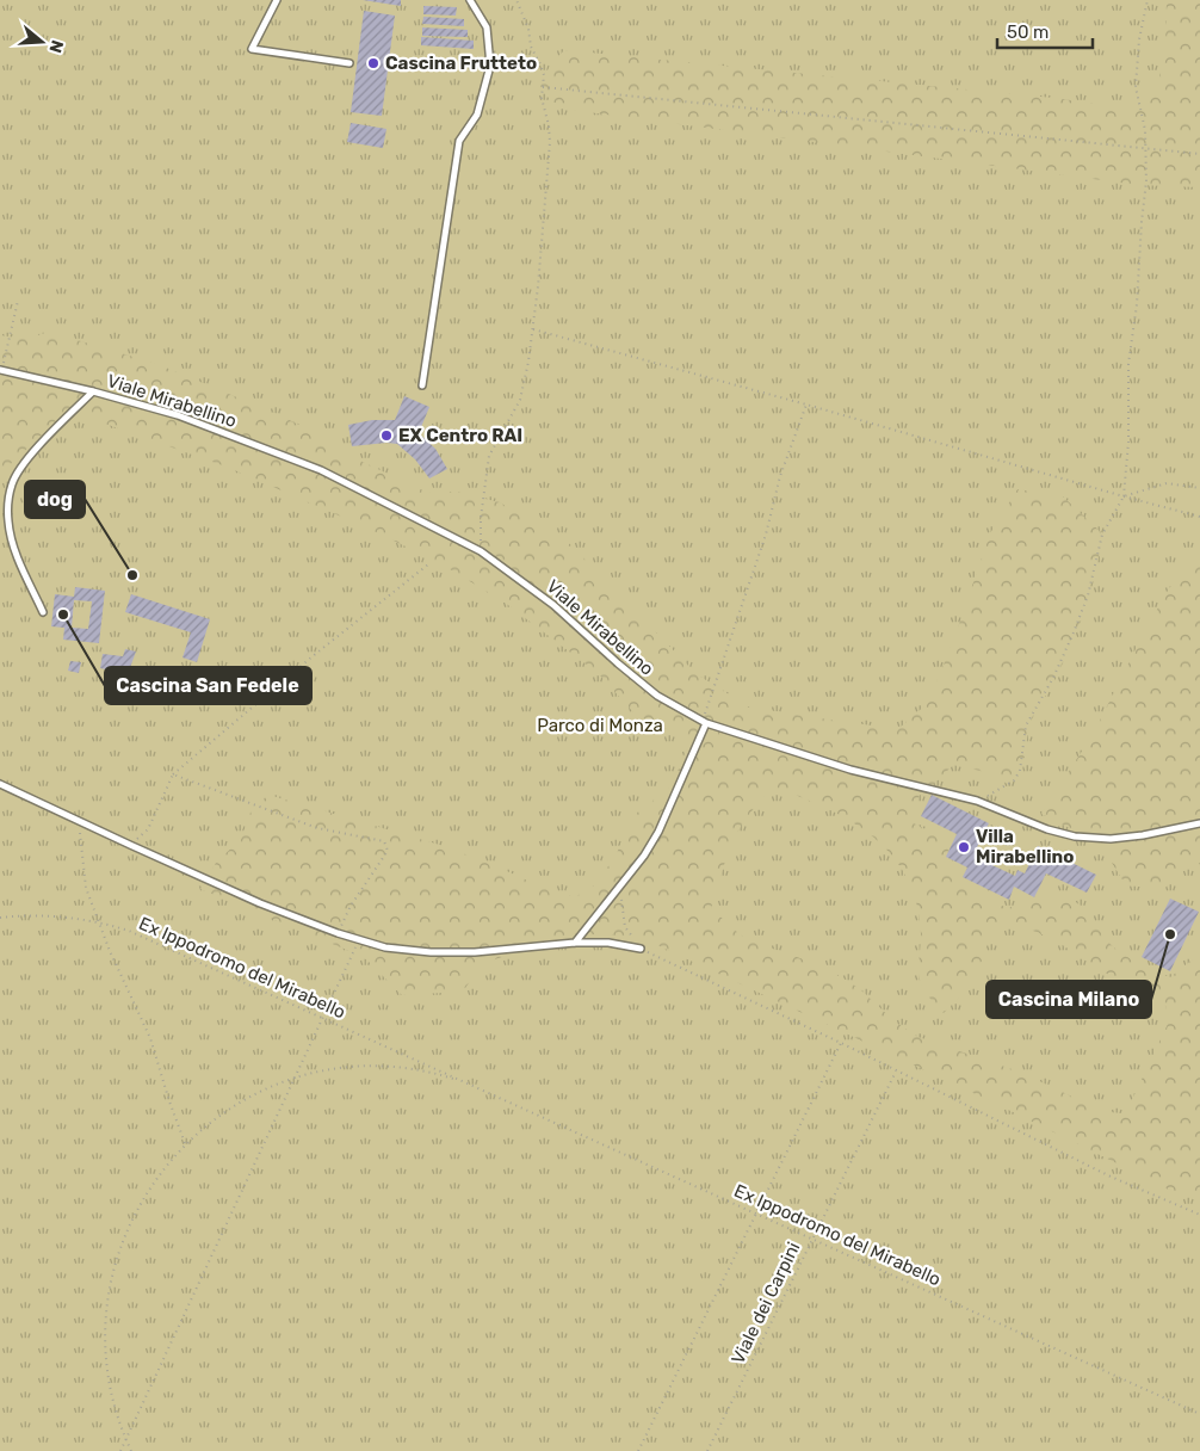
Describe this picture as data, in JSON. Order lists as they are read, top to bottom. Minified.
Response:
{"streets":{"lane":["Viale Mirabellino"],"path":["Ex Ippodromo del Mirabello","Viale dei Carpini"]},"crossings":[["Ex Ippodromo del Mirabello","Viale dei Carpini"]],"parks":["Parco di Monza"],"places":["Cascina Frutteto","EX Centro RAI","dog","Cascina San Fedele","Villa Mirabellino","Cascina Milano"],"scale_bar":"50 m","north":"right"}
